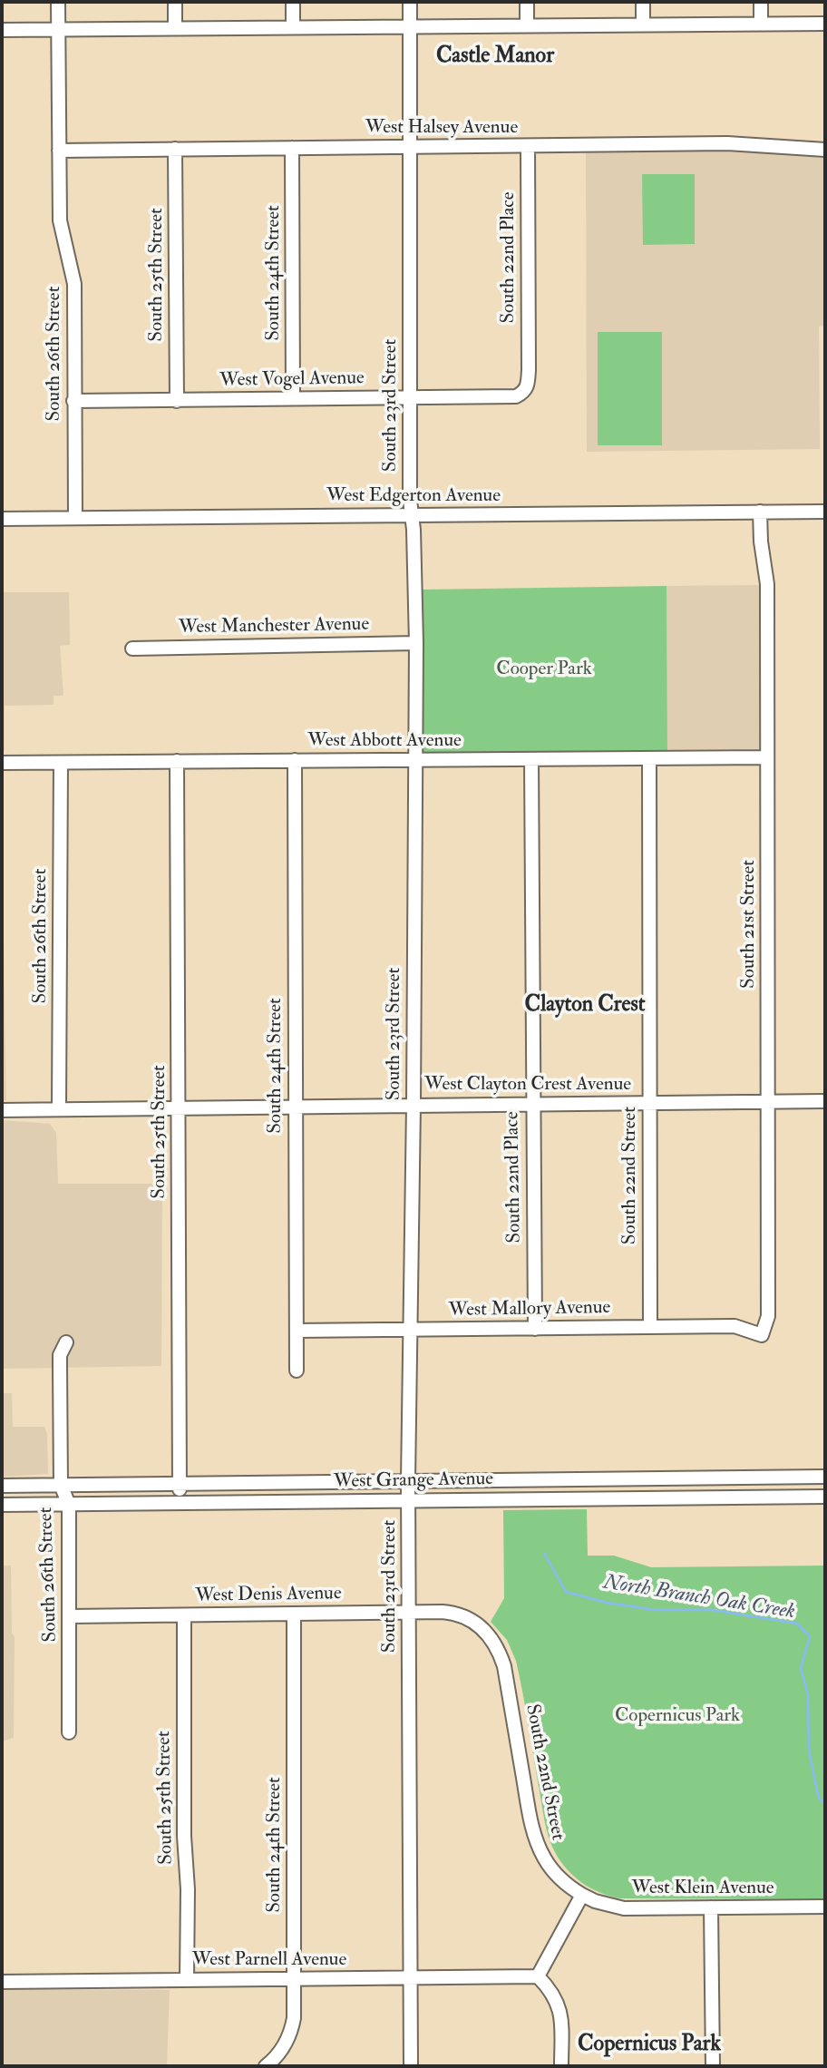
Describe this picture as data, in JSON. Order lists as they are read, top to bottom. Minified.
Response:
{"streets":{"street":["West Halsey Avenue","South 22nd Place","South 24th Street","South 25th Street","South 26th Street","West Vogel Avenue","South 23rd Street","West Edgerton Avenue","West Manchester Avenue","West Abbott Avenue","South 21st Street","West Clayton Crest Avenue","South 22nd Street","West Mallory Avenue","West Grange Avenue","West Denis Avenue","West Klein Avenue","West Parnell Avenue"]},"crossings":[["West Halsey Avenue","South 22nd Place"],["West Halsey Avenue","South 24th Street"],["West Halsey Avenue","South 25th Street"],["West Halsey Avenue","South 26th Street"],["West Halsey Avenue","South 23rd Street"],["South 22nd Place","West Vogel Avenue"],["South 22nd Place","West Abbott Avenue"],["South 22nd Place","West Clayton Crest Avenue"],["South 22nd Place","West Mallory Avenue"],["South 24th Street","West Vogel Avenue"],["South 24th Street","West Abbott Avenue"],["South 24th Street","West Clayton Crest Avenue"],["South 24th Street","West Mallory Avenue"],["South 24th Street","West Denis Avenue"],["South 24th Street","West Parnell Avenue"],["South 25th Street","West Vogel Avenue"],["South 25th Street","West Abbott Avenue"],["South 25th Street","West Clayton Crest Avenue"],["South 25th Street","West Grange Avenue"],["South 25th Street","West Denis Avenue"],["South 25th Street","West Parnell Avenue"],["South 26th Street","West Vogel Avenue"],["South 26th Street","West Edgerton Avenue"],["South 26th Street","West Abbott Avenue"],["South 26th Street","West Clayton Crest Avenue"],["South 26th Street","West Grange Avenue"],["South 26th Street","West Denis Avenue"],["West Vogel Avenue","South 23rd Street"],["South 23rd Street","West Edgerton Avenue"],["South 23rd Street","West Manchester Avenue"],["South 23rd Street","West Abbott Avenue"],["South 23rd Street","West Clayton Crest Avenue"],["South 23rd Street","West Mallory Avenue"],["South 23rd Street","West Grange Avenue"],["South 23rd Street","West Denis Avenue"],["South 23rd Street","West Parnell Avenue"],["West Edgerton Avenue","South 21st Street"],["West Abbott Avenue","South 21st Street"],["West Abbott Avenue","South 22nd Street"],["South 21st Street","West Clayton Crest Avenue"],["South 21st Street","West Mallory Avenue"],["West Clayton Crest Avenue","South 22nd Street"],["South 22nd Street","West Mallory Avenue"],["South 22nd Street","West Denis Avenue"],["South 22nd Street","West Klein Avenue"]],"districts":["Castle Manor","Clayton Crest","Copernicus Park"],"water":["North Branch Oak Creek"],"parks":["Cooper Park","Copernicus Park"]}
